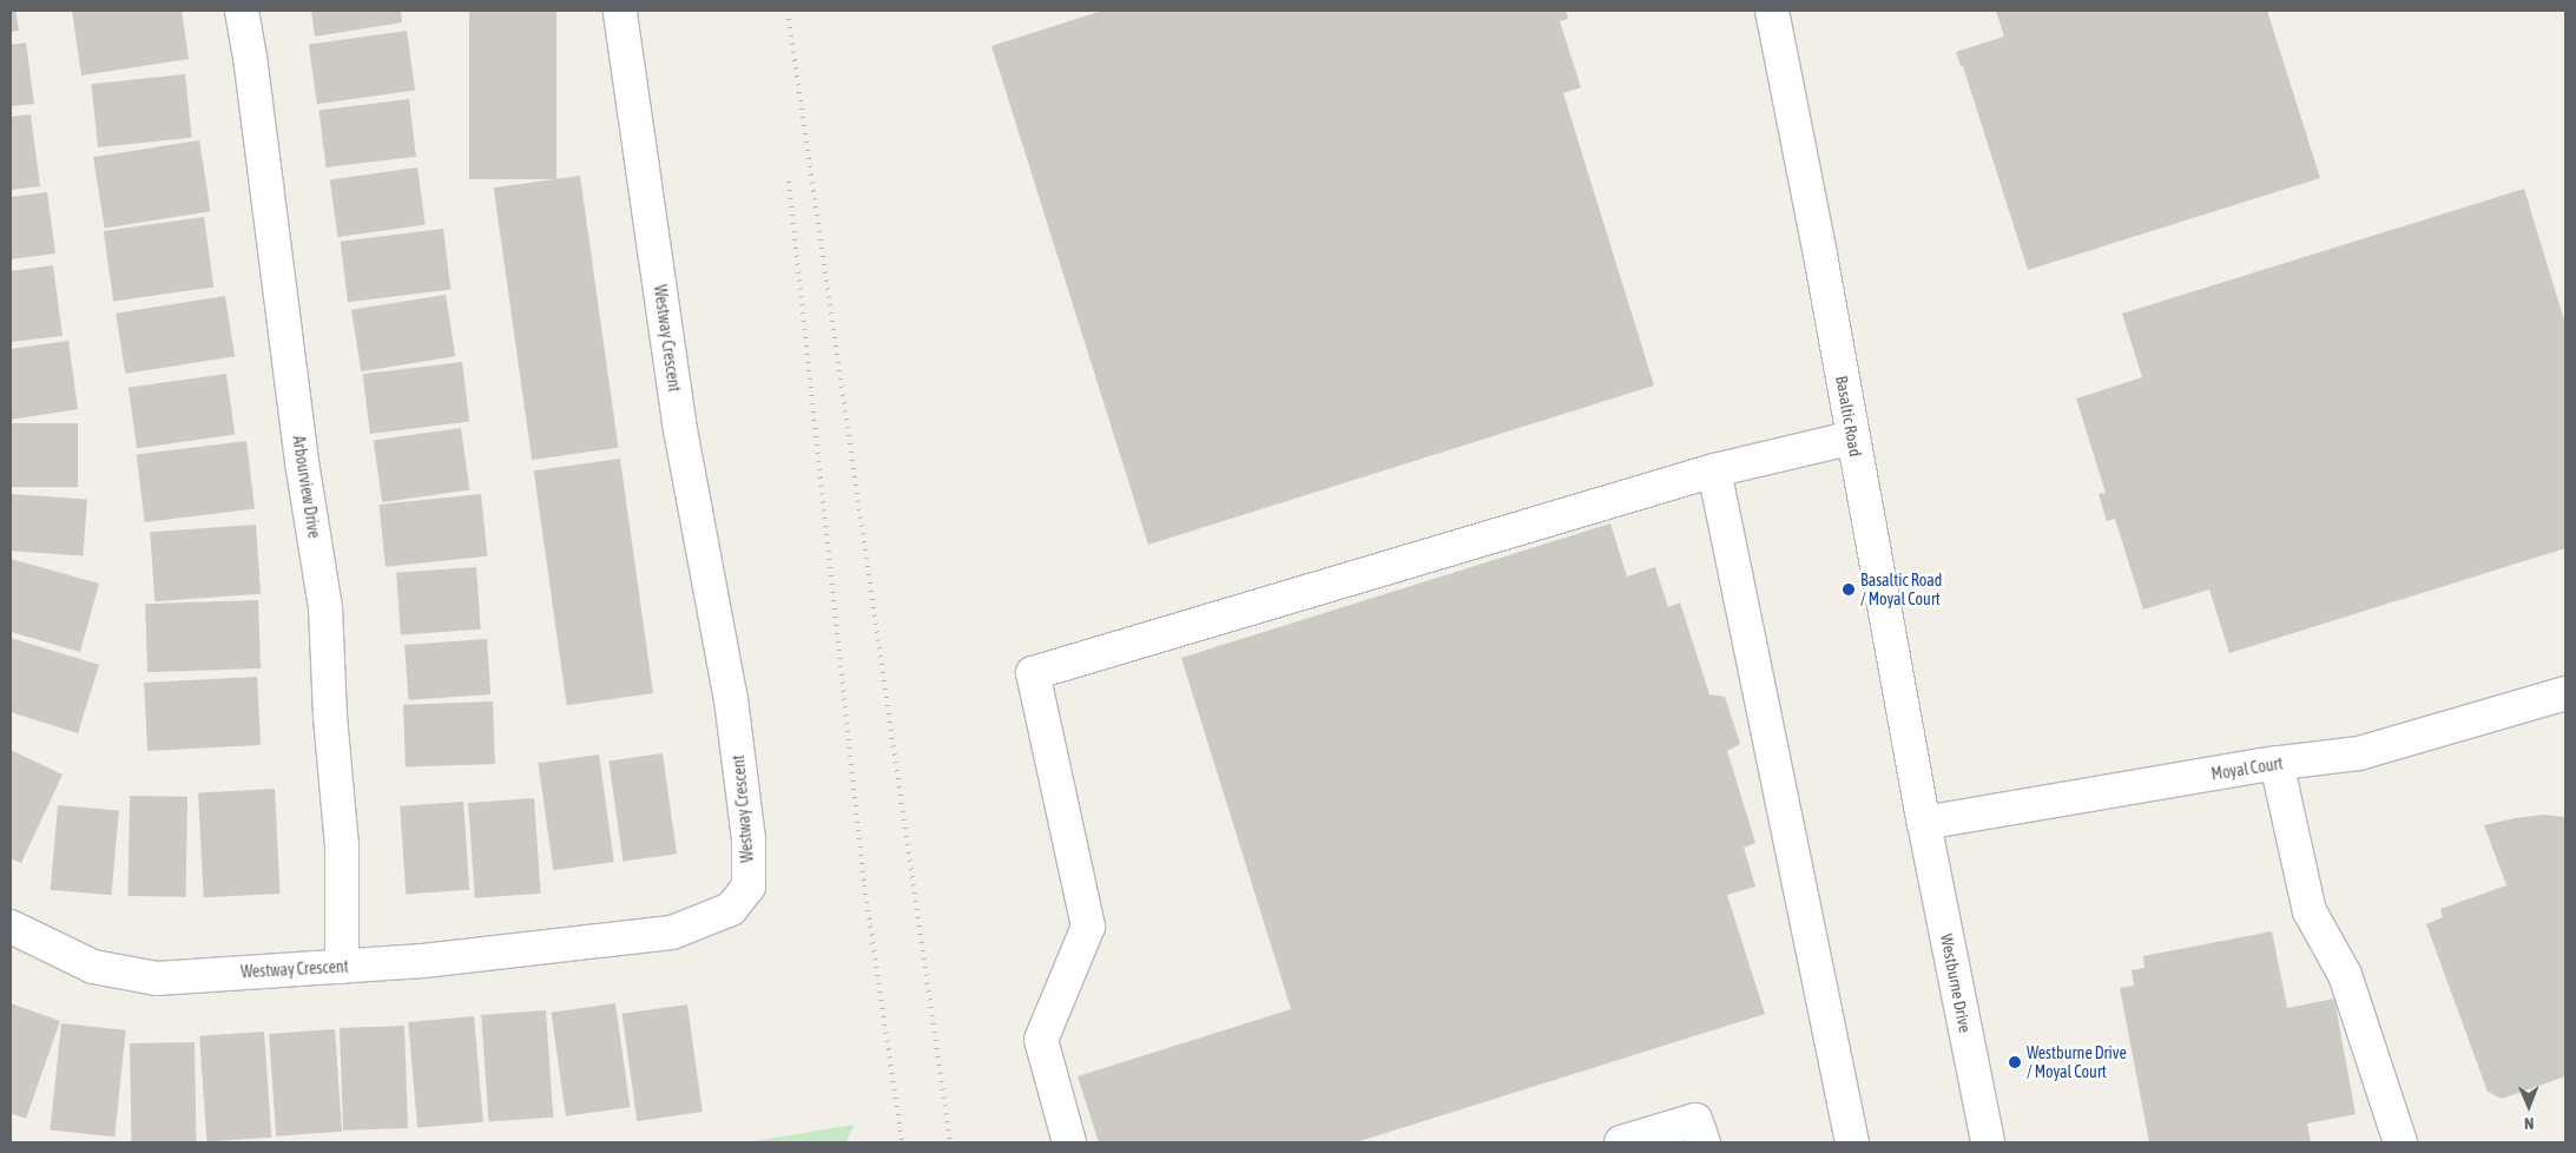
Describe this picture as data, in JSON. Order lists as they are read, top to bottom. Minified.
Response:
{"streets":{"street":["Westway Crescent","Basaltic Road","Arbourview Drive","Moyal Court","Westburne Drive"]},"crossings":[["Westway Crescent","Arbourview Drive"],["Basaltic Road","Moyal Court"],["Basaltic Road","Westburne Drive"],["Moyal Court","Westburne Drive"]],"places":["Basaltic Road / Moyal Court","Westburne Drive / Moyal Court"],"north":"bottom"}
